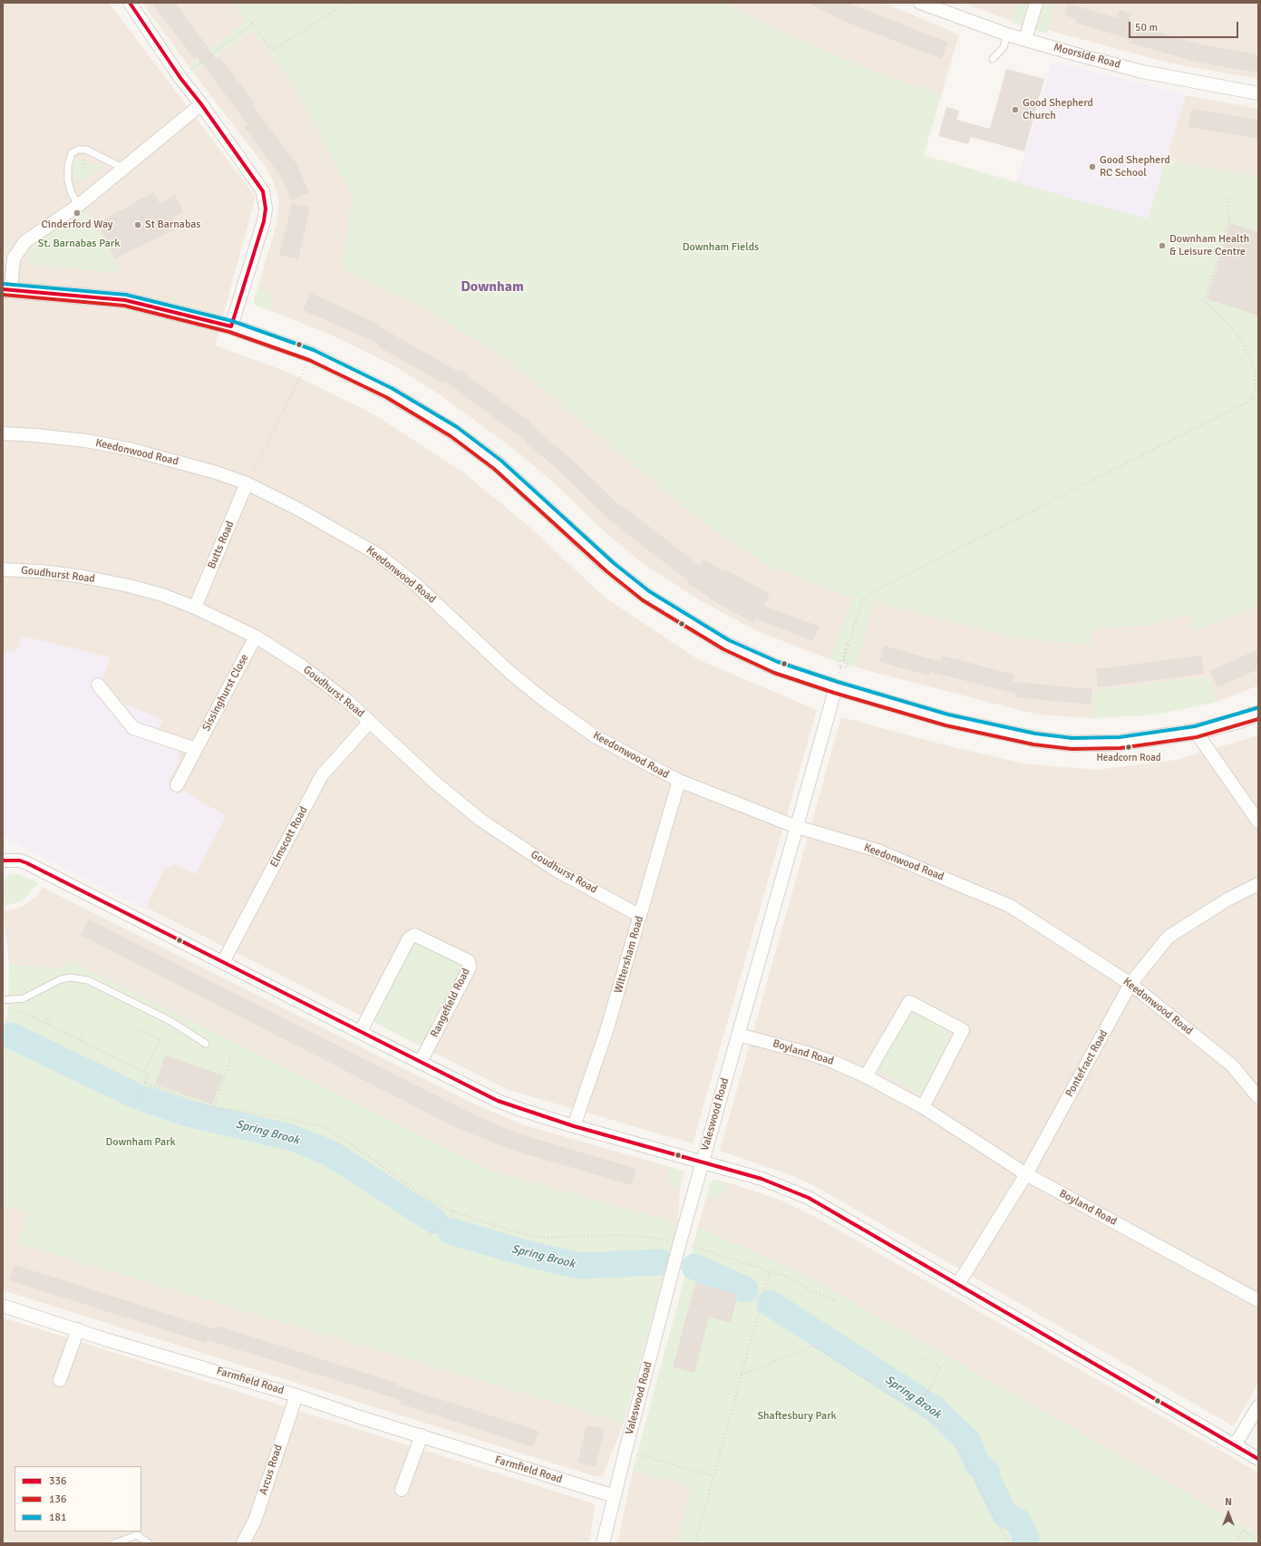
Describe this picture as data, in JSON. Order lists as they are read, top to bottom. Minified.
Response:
{"streets":{"street":["Moorside Road","Keedonwood Road","Butts Road","Goudhurst Road","Sissinghurst Close","Elmscott Road","Wittersham Road","Rangefield Road","Boyland Road","Pontefract Road","Valeswood Road","Farmfield Road","Arcus Road"]},"crossings":[["Keedonwood Road","Butts Road"],["Keedonwood Road","Wittersham Road"],["Keedonwood Road","Pontefract Road"],["Keedonwood Road","Valeswood Road"],["Butts Road","Goudhurst Road"],["Goudhurst Road","Sissinghurst Close"],["Goudhurst Road","Elmscott Road"],["Goudhurst Road","Wittersham Road"],["Boyland Road","Pontefract Road"],["Boyland Road","Valeswood Road"],["Valeswood Road","Farmfield Road"],["Farmfield Road","Arcus Road"]],"districts":["Downham"],"water":["Spring Brook"],"parks":["St. Barnabas Park","Downham Fields","Downham Park","Shaftesbury Park"],"places":["Good Shepherd Church","Good Shepherd RC School","Cinderford Way","St Barnabas","Downham Health & Leisure Centre","Headcorn Road"],"lines":["transit line 336","transit line 181","transit line 136"],"legend":["336","136","181"],"scale_bar":"50 m","north":"top"}
